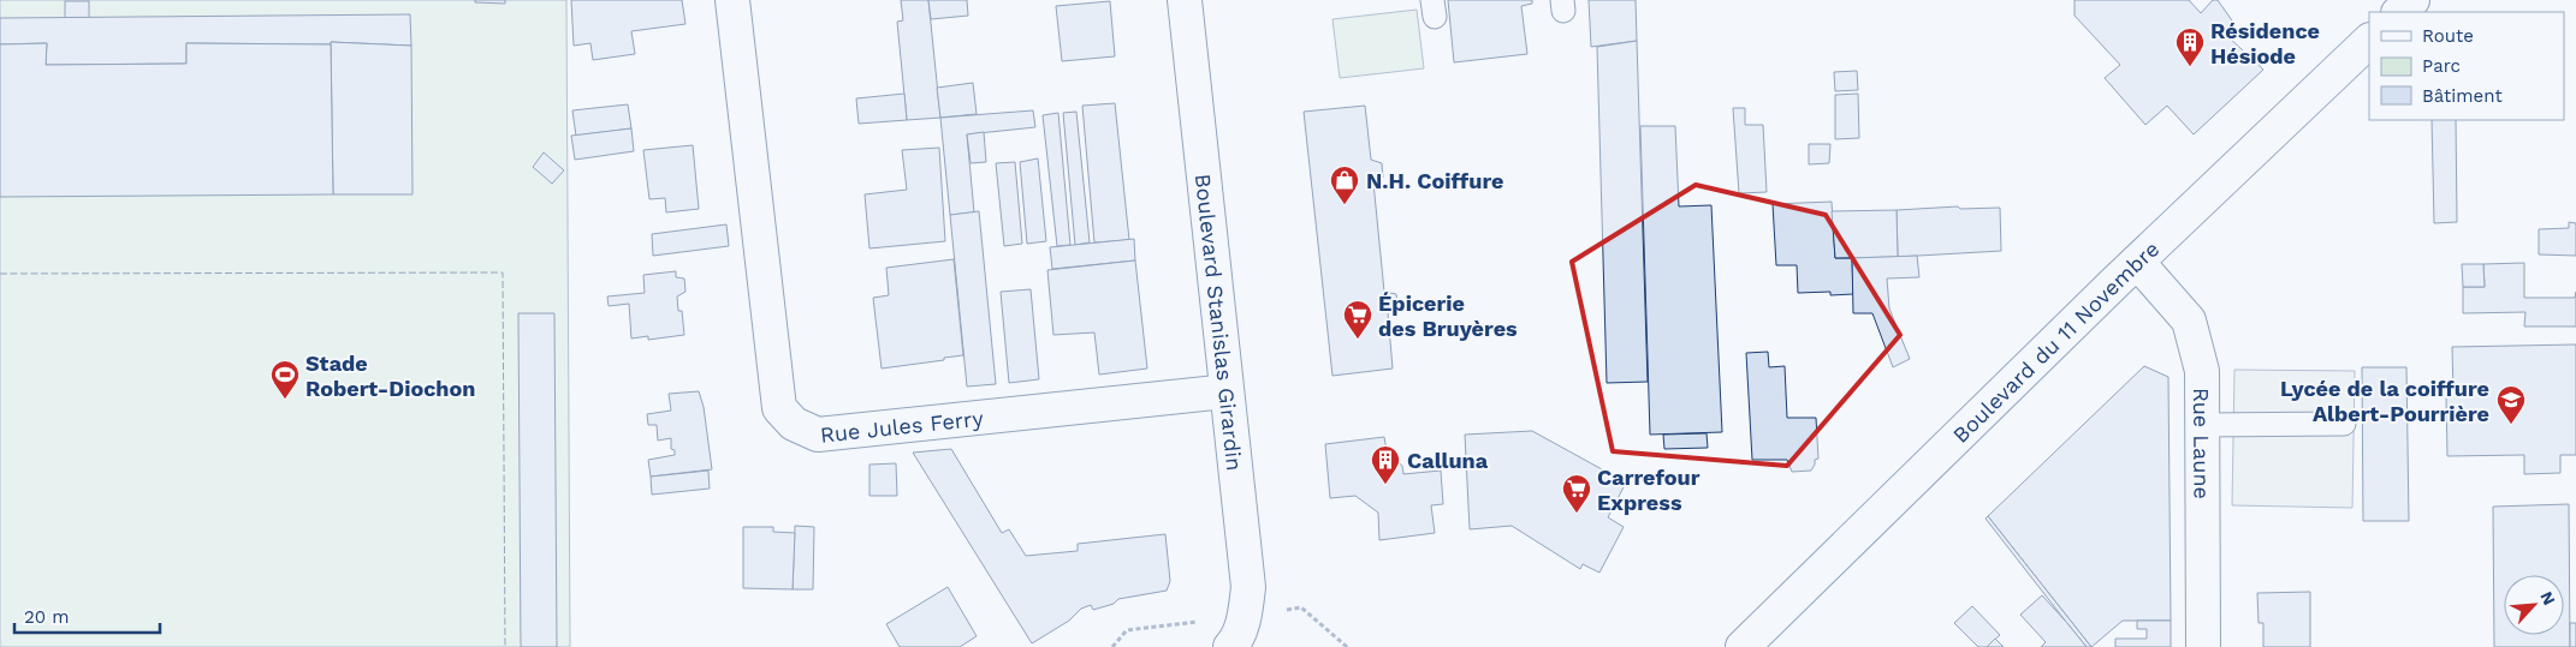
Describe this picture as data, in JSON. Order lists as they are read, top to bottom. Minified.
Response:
{"streets":{"main road":["Boulevard Stanislas Girardin","Boulevard du 11 Novembre","Rue Jules Ferry","Rue Laune"]},"crossings":[["Boulevard Stanislas Girardin","Rue Jules Ferry"],["Boulevard du 11 Novembre","Rue Laune"]],"places":{"building":["Résidence Hésiode","Calluna"],"shop":["N.H. Coiffure"],"supermarket":["Épicerie des Bruyères","Carrefour Express"],"sports":["Stade Robert-Diochon"],"school or university":["Lycée de la coiffure Albert-Pourrière"]},"legend":["Route","Parc","Bâtiment"],"scale_bar":"20 m","north":"top right"}
